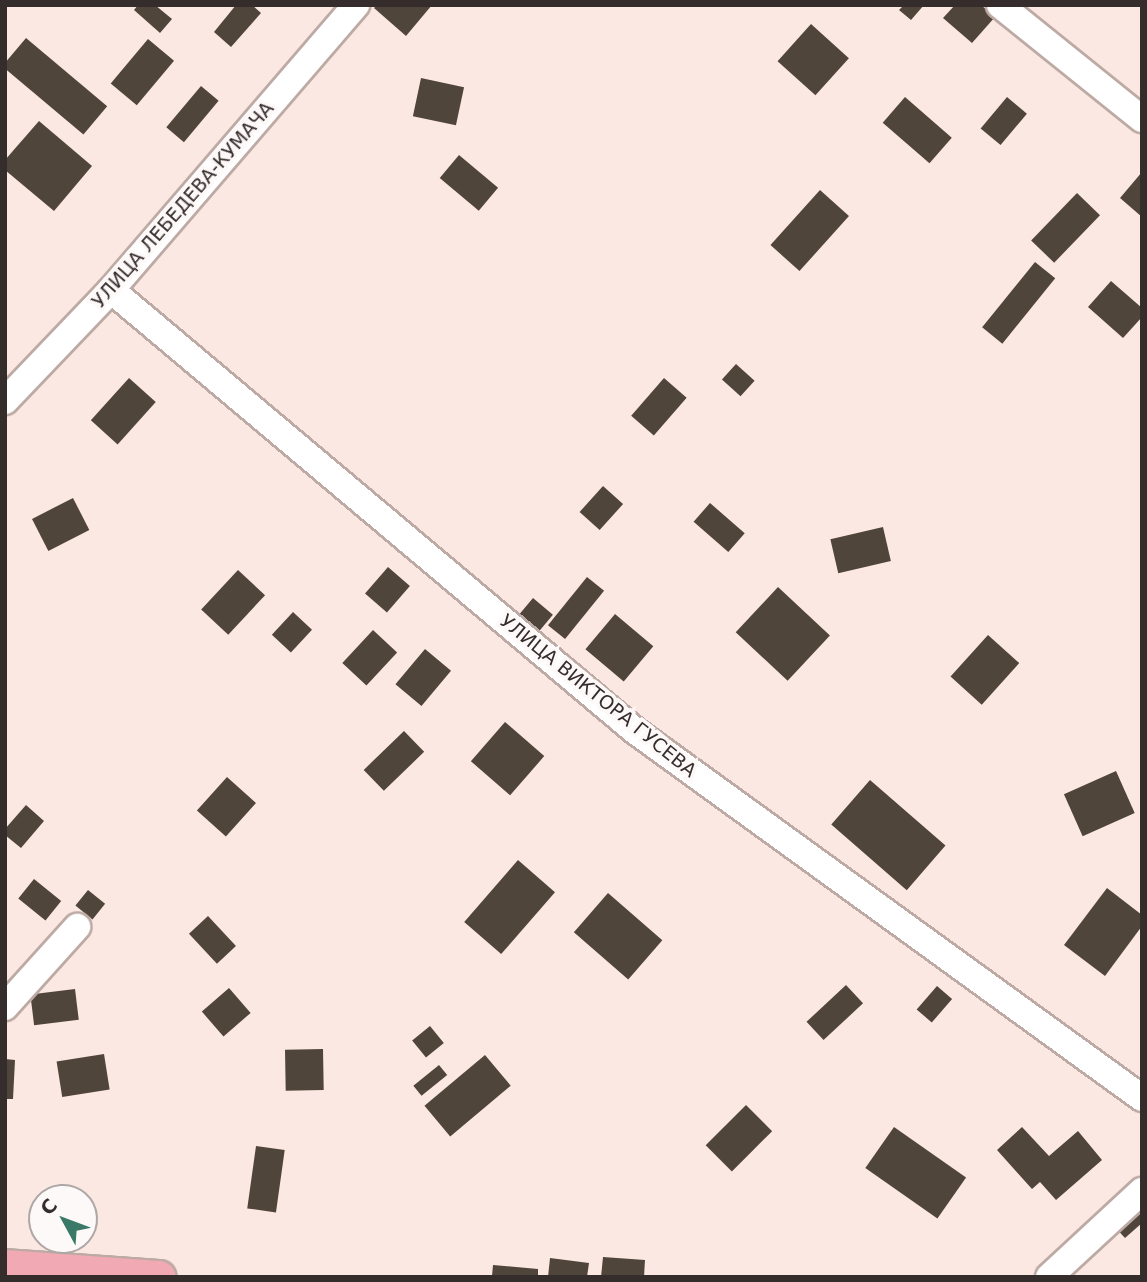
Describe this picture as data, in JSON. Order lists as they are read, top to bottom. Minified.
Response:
{"streets":{"street":["УЛИЦА ЛЕБЕДЕВА-КУМАЧА","УЛИЦА ВИКТОРА ГУСЕВА"]},"crossings":[["УЛИЦА ЛЕБЕДЕВА-КУМАЧА","УЛИЦА ВИКТОРА ГУСЕВА"]],"north":"top left"}
